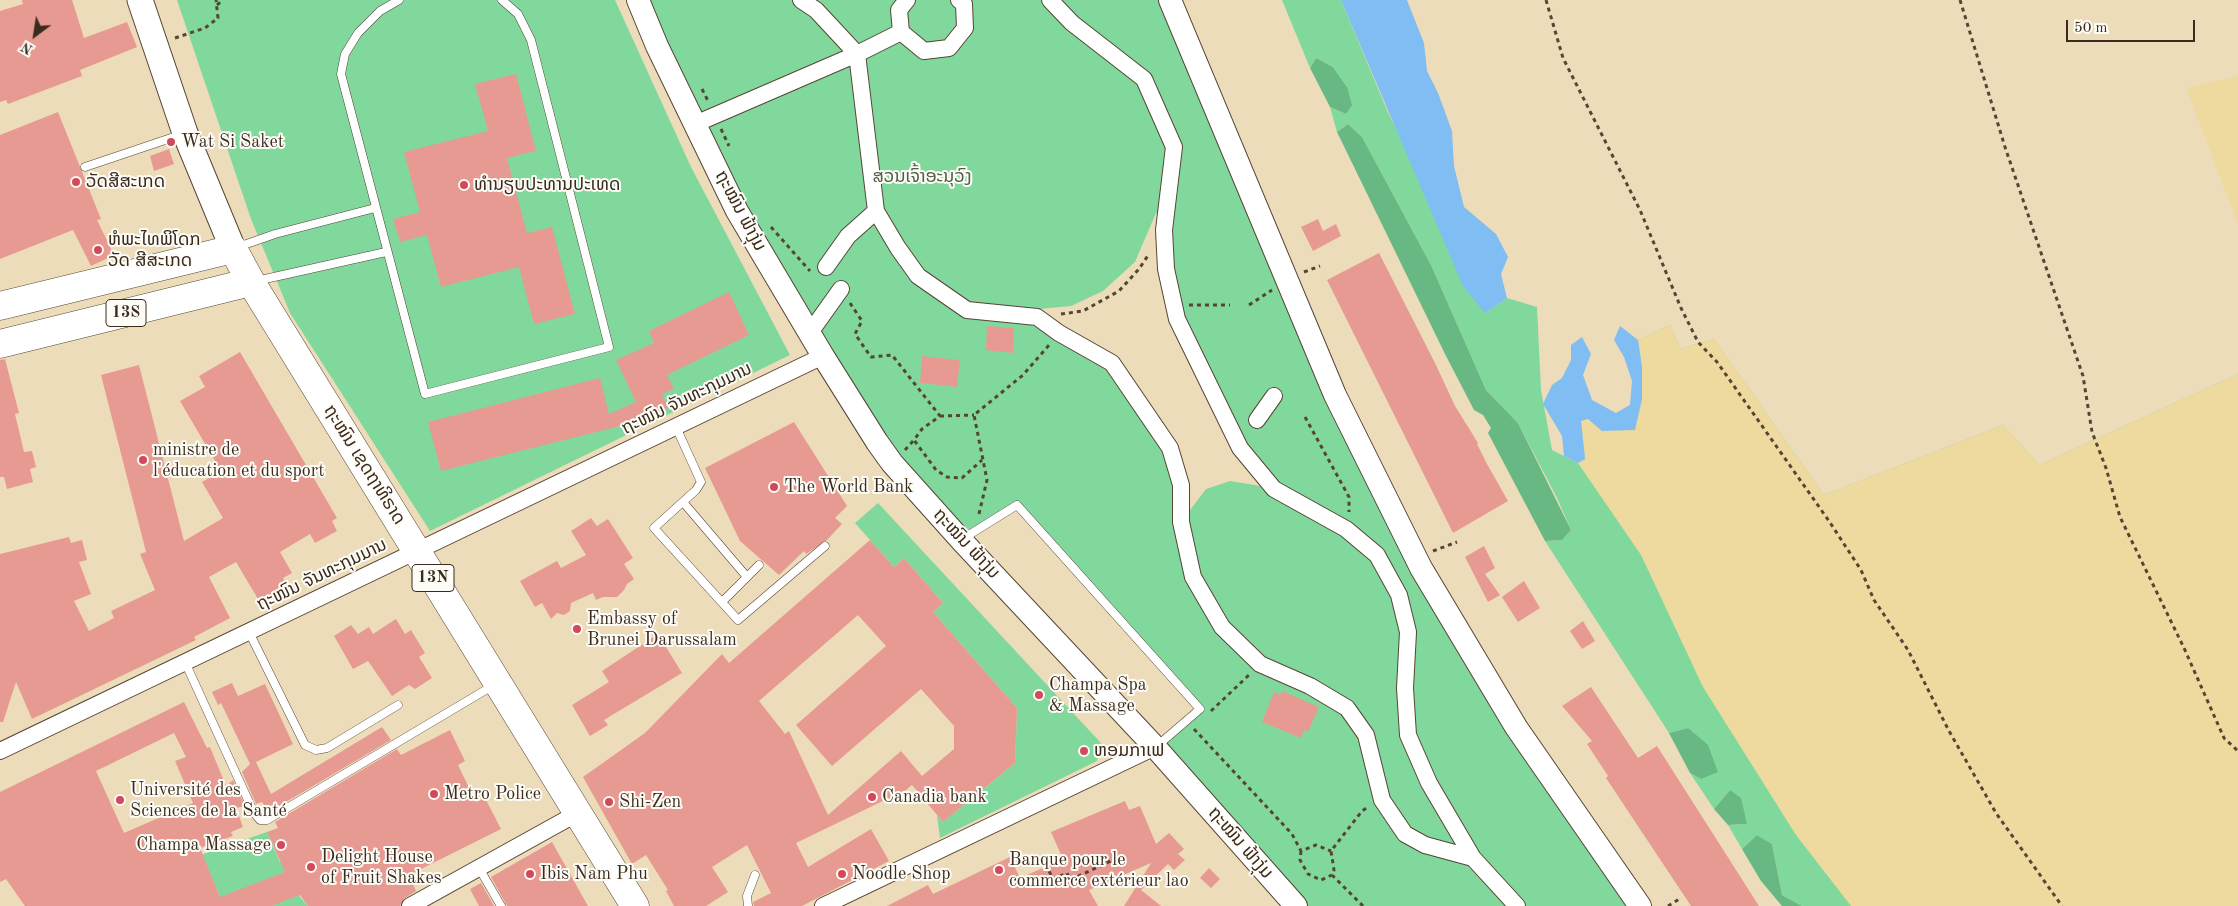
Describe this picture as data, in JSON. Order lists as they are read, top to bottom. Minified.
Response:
{"streets":{"highway":["13S","ຖະໜົນ ເຊດຖາທິຣາດ","13N"],"street":["ຖະໝົນ ຟ້າງຸ່ມ","ຖະໜົນ ຈັນທະກຸມມານ"]},"crossings":[["ຖະໝົນ ຟ້າງຸ່ມ","ຖະໜົນ ຈັນທະກຸມມານ"],["13S","ຖະໜົນ ເຊດຖາທິຣາດ"],["ຖະໜົນ ຈັນທະກຸມມານ","ຖະໜົນ ເຊດຖາທິຣາດ"]],"parks":["ສວນເຈົ້າອະນຸວົງ"],"places":["Wat Si Saket","ວັດສີສະເກດ","ທຳນຽບປະທານປະເທດ","ຫໍພະໄທພິໂດກ ວັດ ສີສະເກດ","ministre de l'éducation et du sport","The World Bank","Embassy of Brunei Darussalam","Champa Spa & Massage","ຫອມກາເຟ","Metro Police","Canadia bank","Université des Sciences de la Santé","Shi-Zen","Champa Massage","Delight House of Fruit Shakes","Banque pour le commerce extérieur lao","Ibis Nam Phu","Noodle Shop"],"scale_bar":"50 m","north":"bottom left"}
